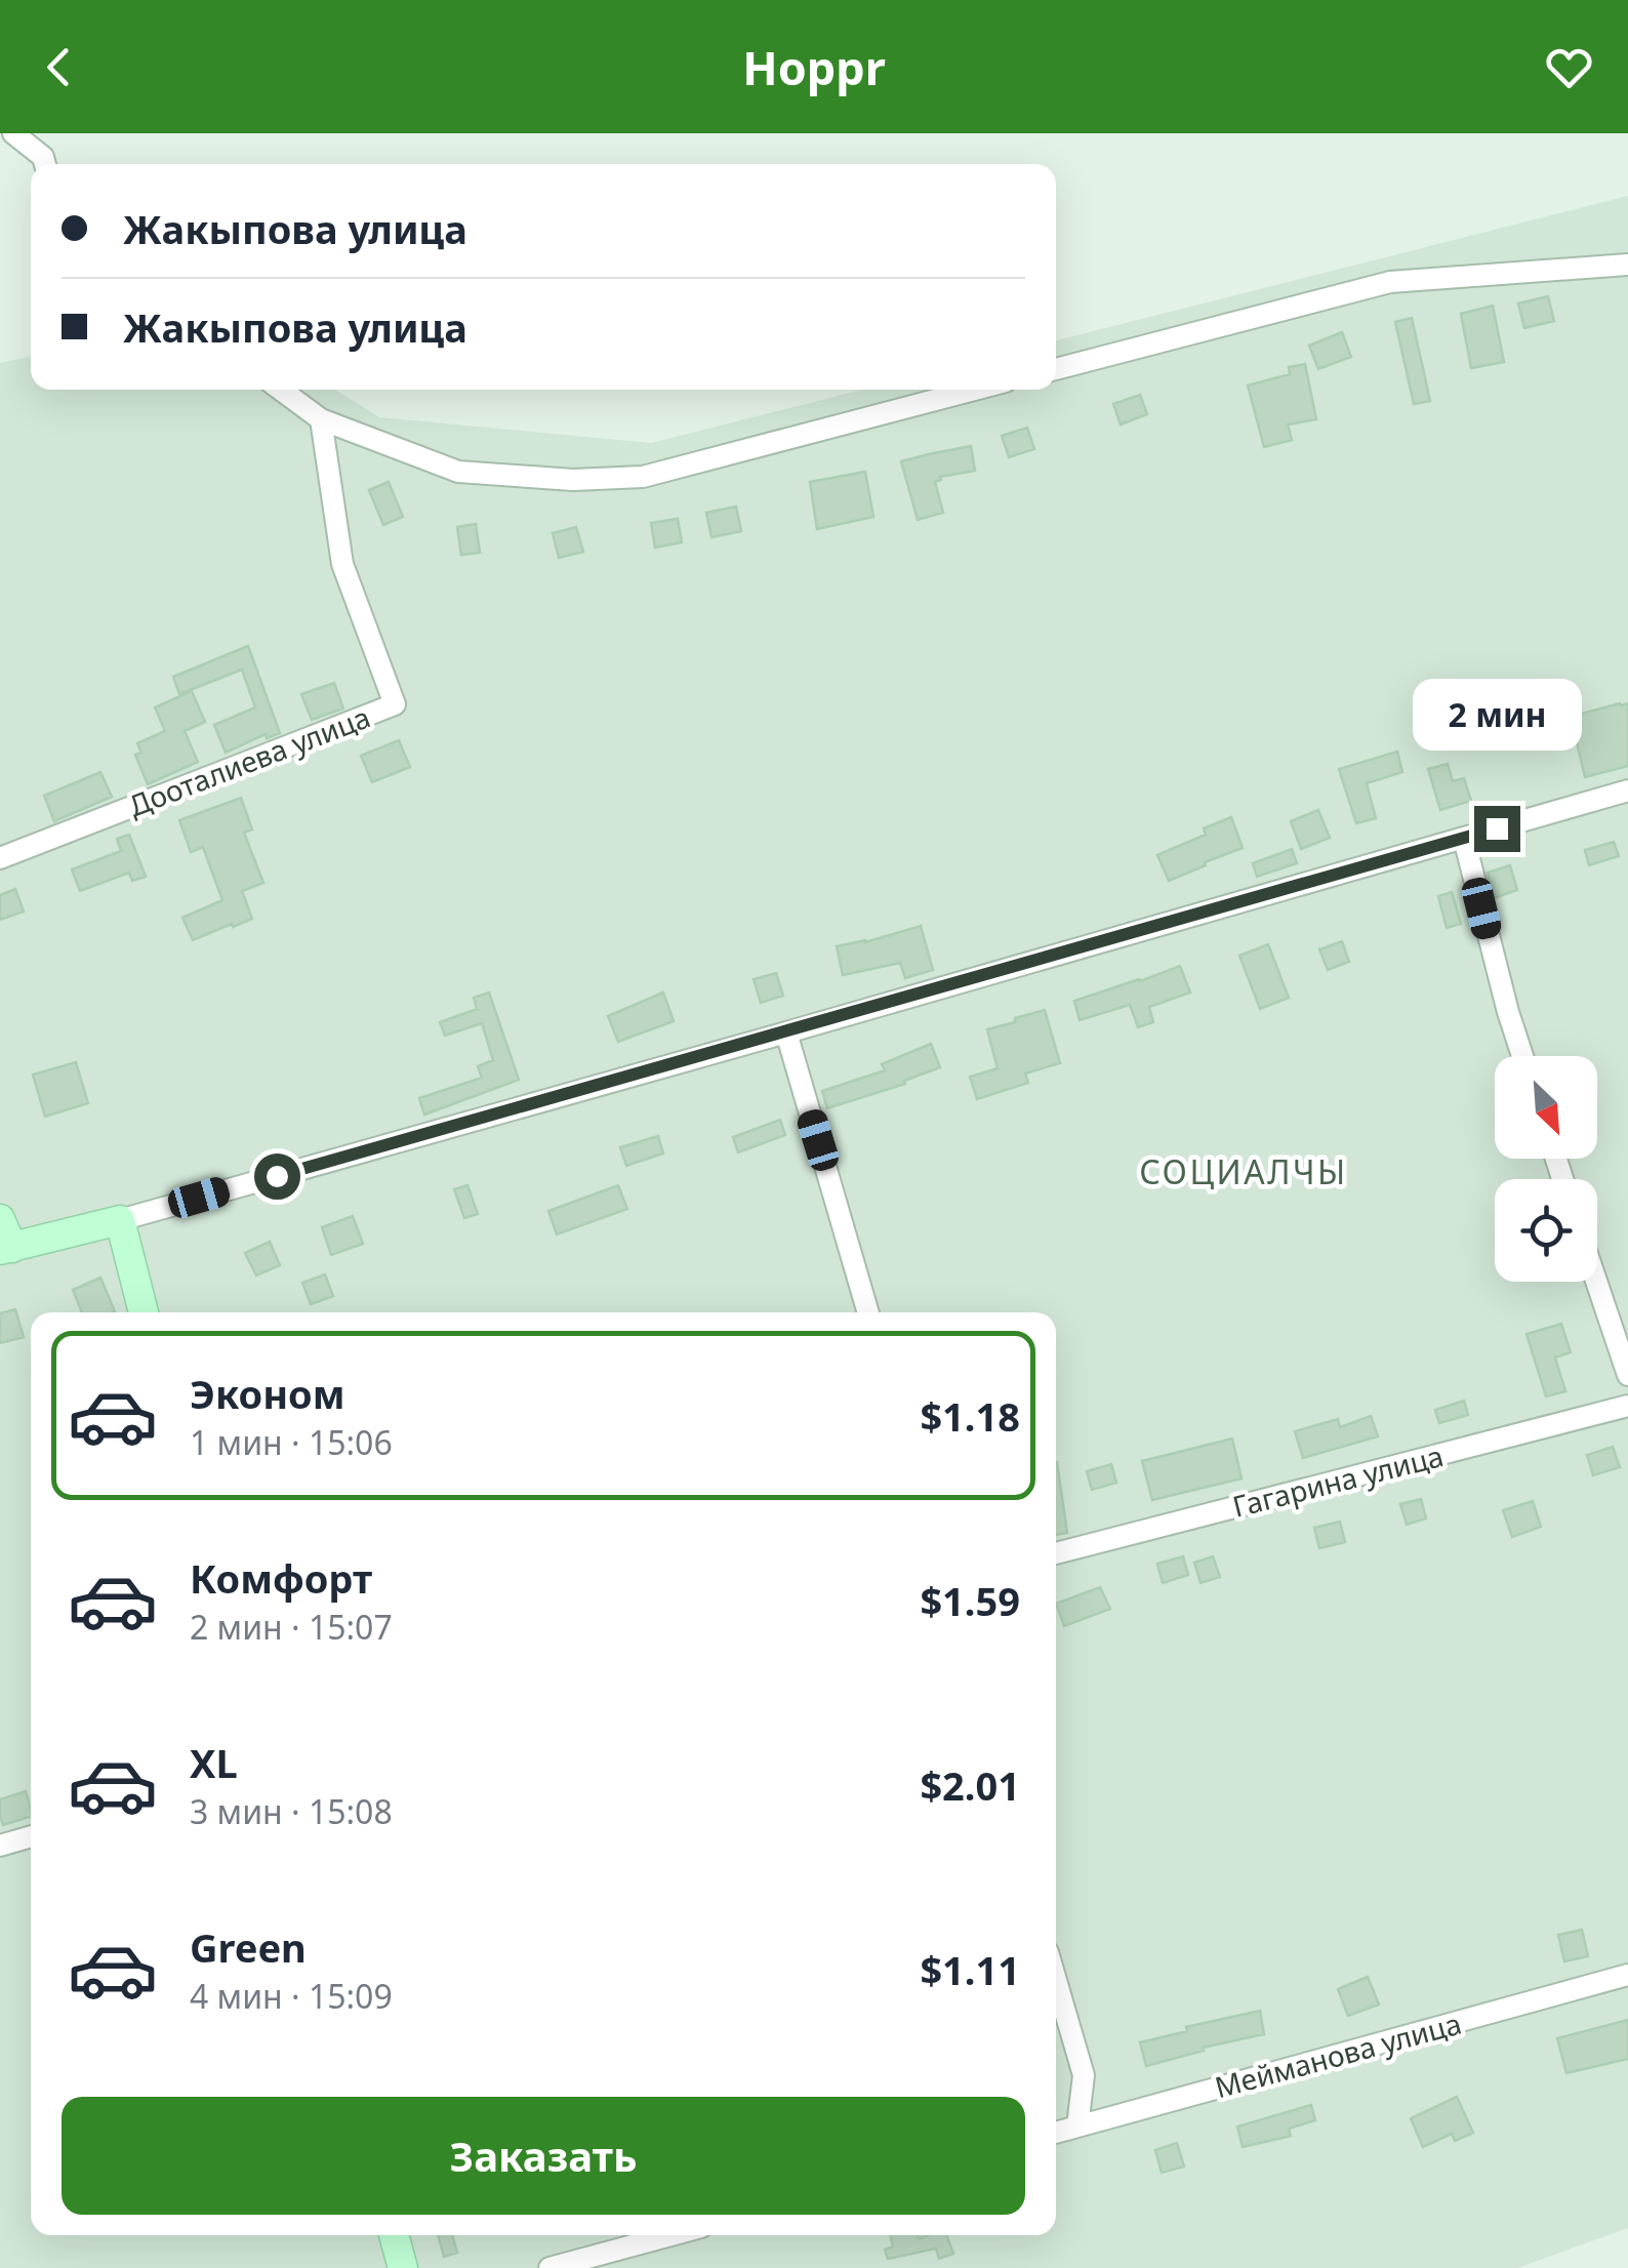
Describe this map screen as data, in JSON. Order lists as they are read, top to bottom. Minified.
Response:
{"streets":{"street":["Дооталиева улица","Гагарина улица","Мейманова улица"]},"districts":["СОЦИАЛЧЫ"],"north":"bottom right","page":{"header":"Hoppr","banner":["Жакыпова улица","Жакыпова улица"],"bubble":"2 мин","list":[{"name":"Эконом","note":"1 мин · 15:06","value":"$1.18"},{"name":"Комфорт","note":"2 мин · 15:07","value":"$1.59"},{"name":"XL","note":"3 мин · 15:08","value":"$2.01"},{"name":"Green","note":"4 мин · 15:09","value":"$1.11"}],"buttons":"Заказать"}}
